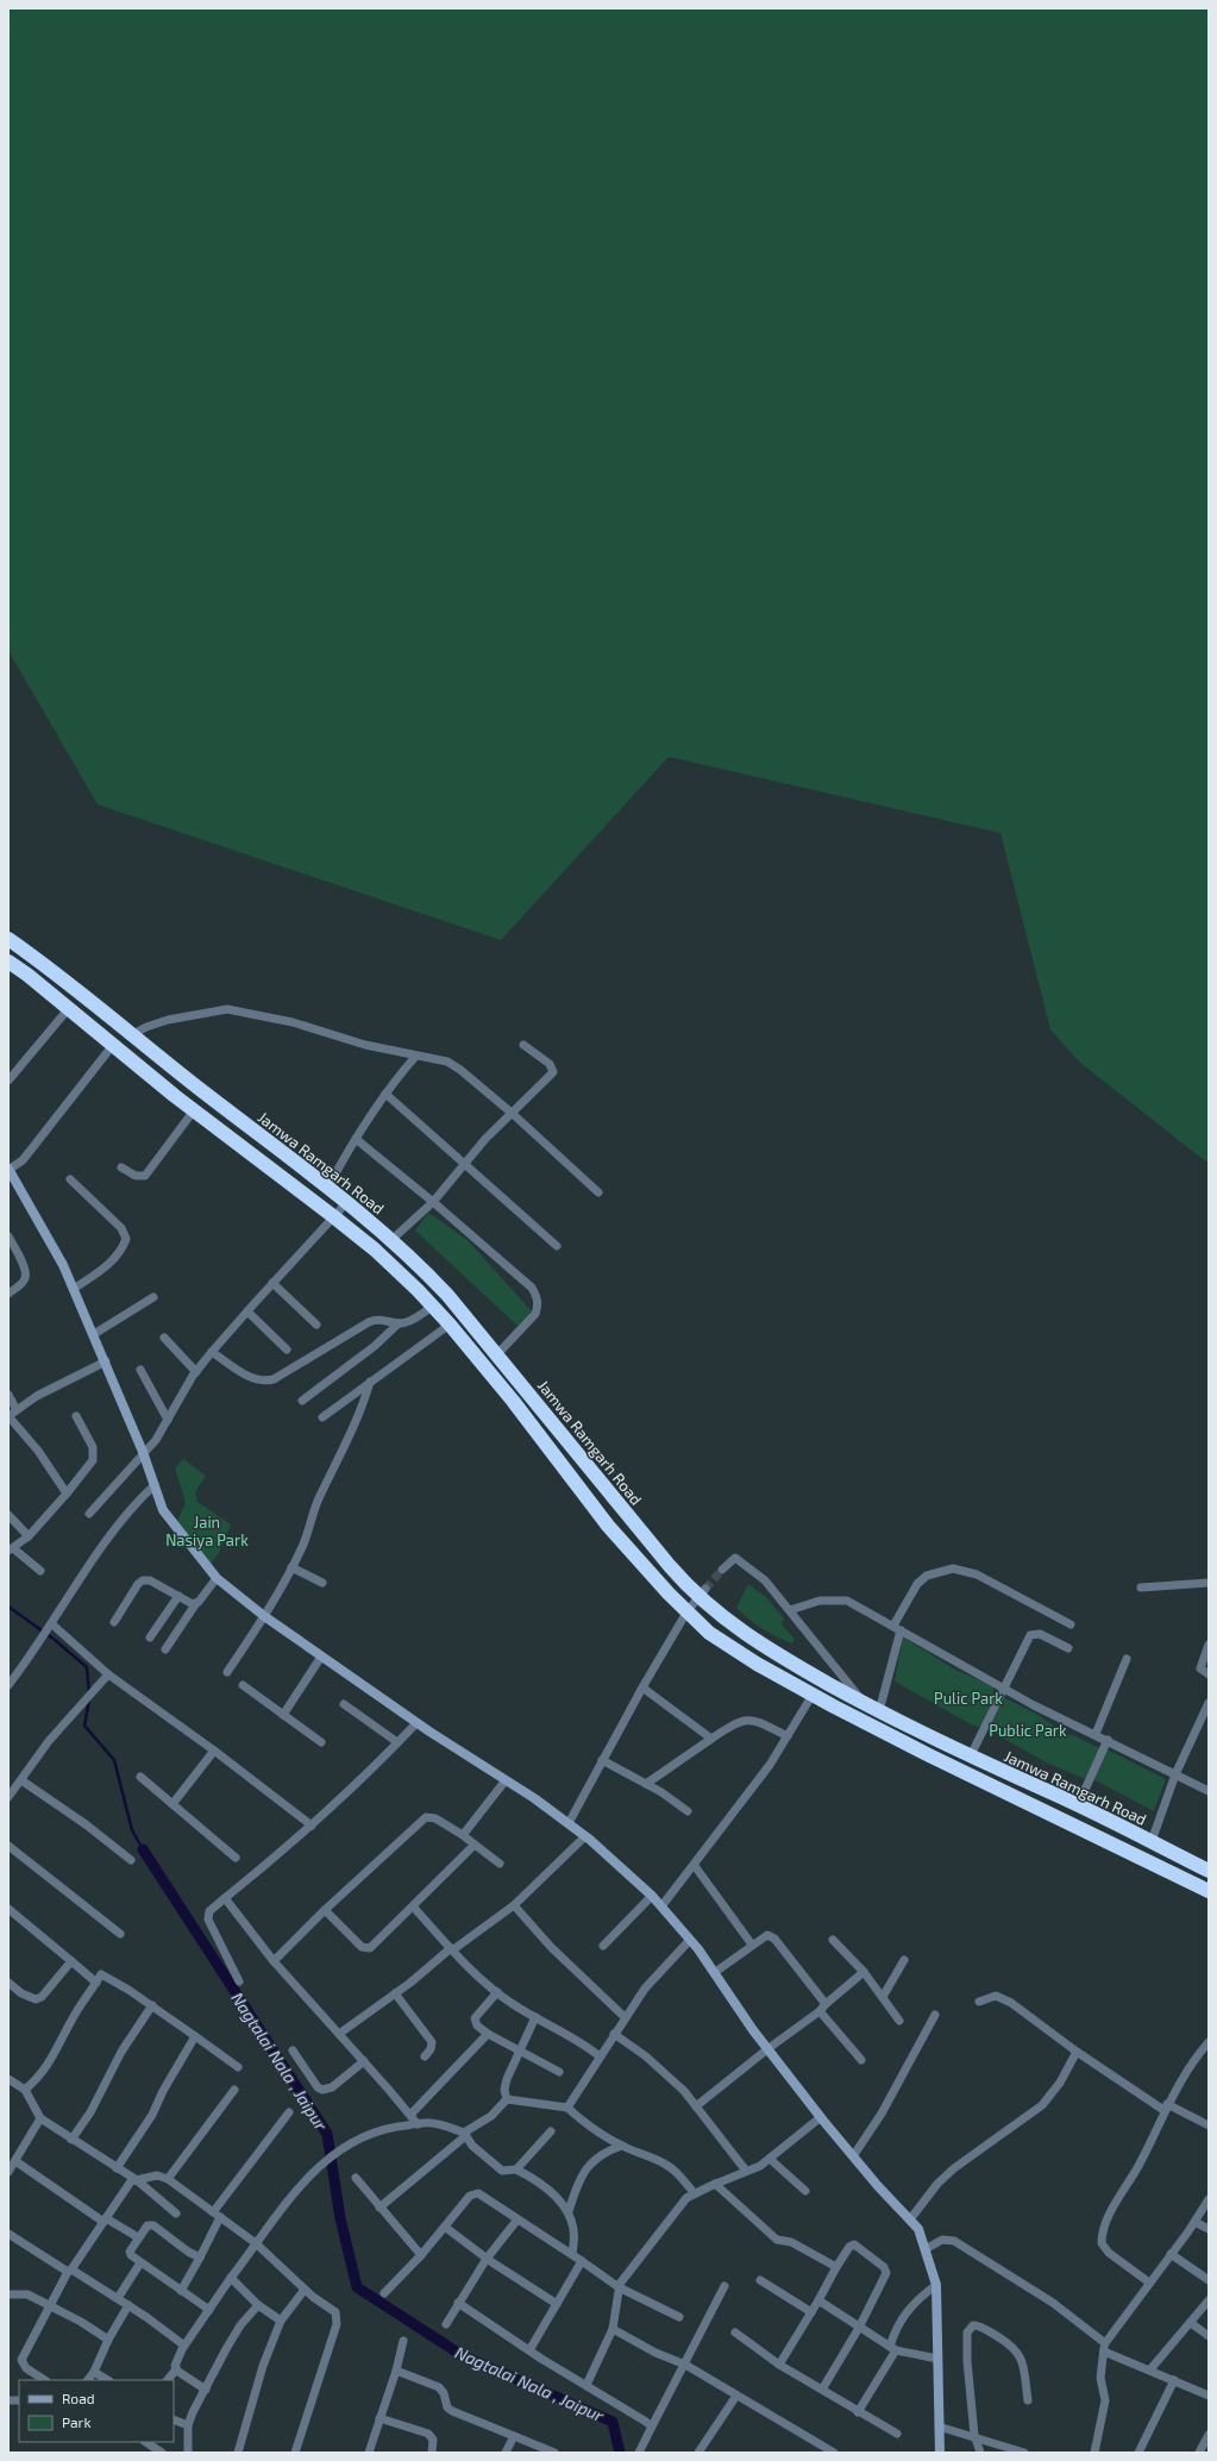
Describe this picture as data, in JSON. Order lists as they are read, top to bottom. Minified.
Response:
{"streets":{"highway":["Jamwa Ramgarh Road"]},"water":["Nagtalai Nala , Jaipur"],"parks":["Jain Nasiya Park","Pulic Park","Public Park"],"legend":["Road","Park"]}
